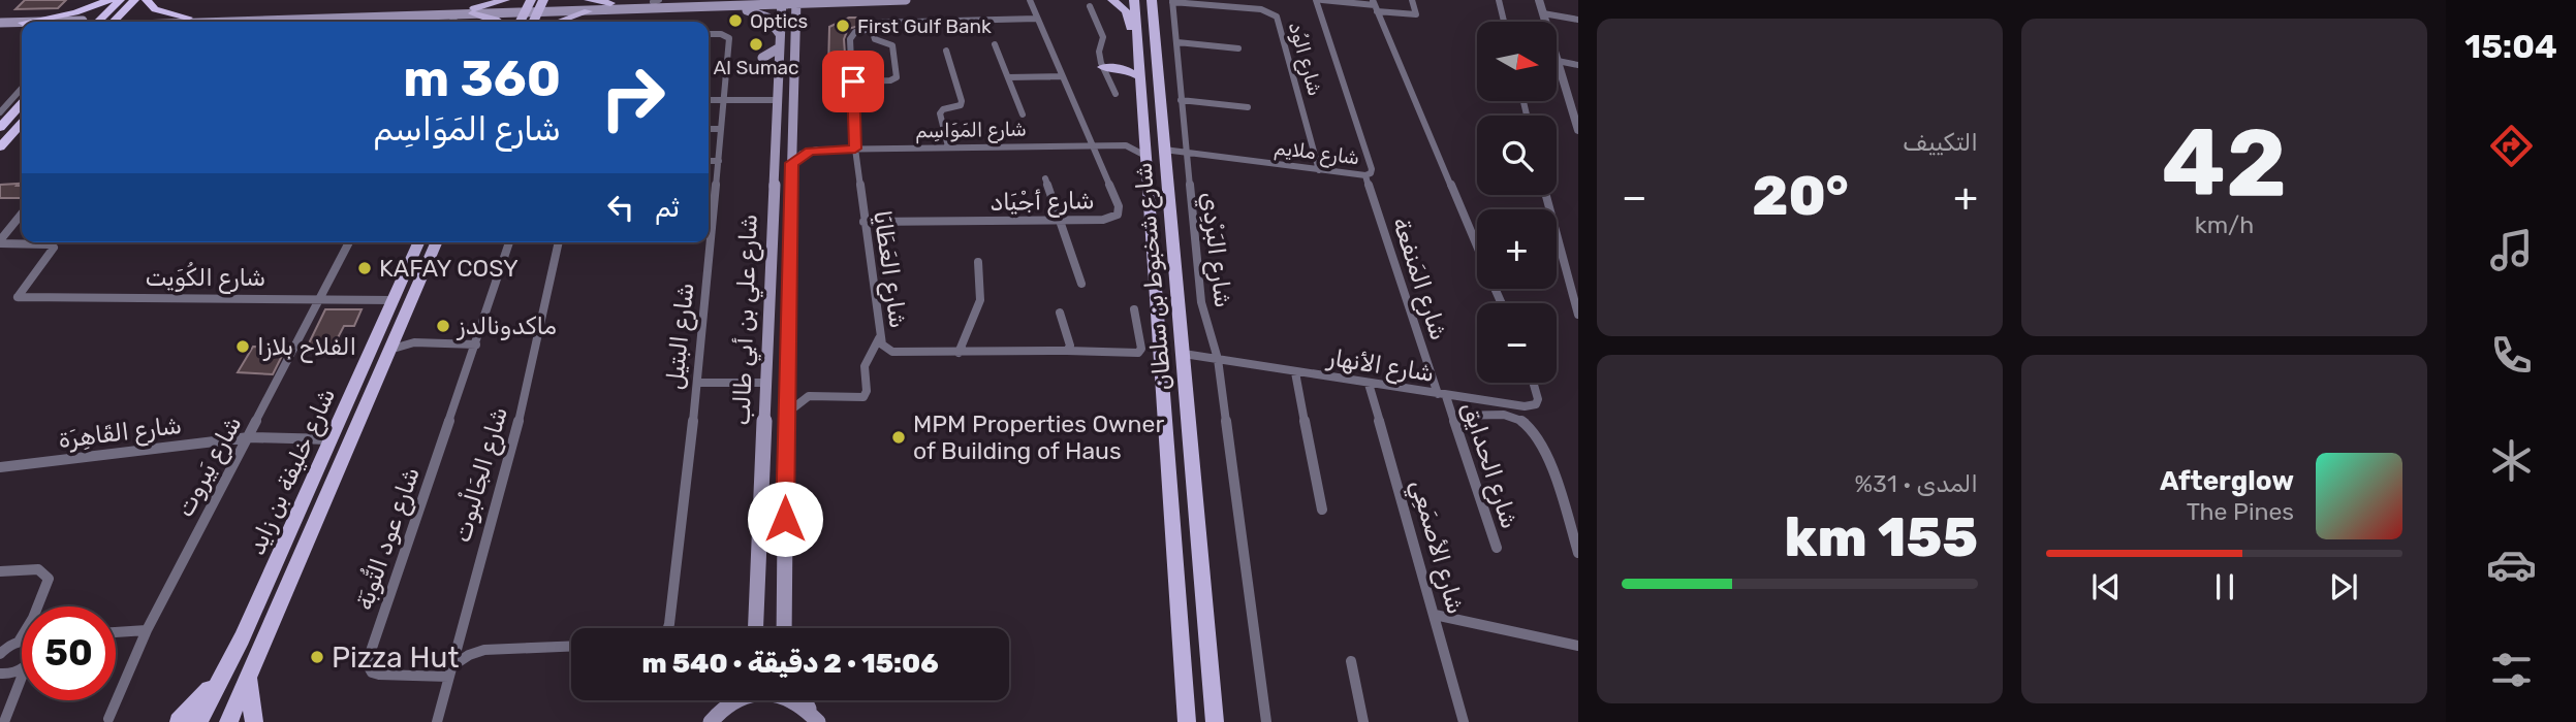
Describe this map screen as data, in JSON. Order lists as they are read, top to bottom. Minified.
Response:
{"streets":{"main road":["شارع شخبوط بن سلطان","شارع علي بن أبي طالب","شارع خليفة بن زايد"],"street":["شارع الوُد","شارع المَوَاسِم","شارع ملايم","شارع أجْيَاد","شارع البَرْدِي","شارع العَطَايَا","شارع الكُوَيت","شارع المَنفعة","شارع البتيل","شارع الأنهار","شارع القَاهِرَة","شارع الحدايق","شارع بَيروت","شارع الجَالْبوت","شارع عود التُّوبَة","شارع الأصمَعِي"]},"crossings":[["شارع الوُد","شارع ملايم"],["شارع الوُد","شارع البَرْدِي"],["شارع المَوَاسِم","شارع أجْيَاد"],["شارع المَوَاسِم","شارع العَطَايَا"],["شارع المَوَاسِم","شارع شخبوط بن سلطان"],["شارع المَوَاسِم","شارع علي بن أبي طالب"],["شارع ملايم","شارع البَرْدِي"],["شارع ملايم","شارع شخبوط بن سلطان"],["شارع ملايم","شارع المَنفعة"],["شارع أجْيَاد","شارع العَطَايَا"],["شارع البَرْدِي","شارع الأنهار"],["شارع شخبوط بن سلطان","شارع الأنهار"],["شارع الكُوَيت","شارع بَيروت"],["شارع الكُوَيت","شارع خليفة بن زايد"],["شارع المَنفعة","شارع الأنهار"],["شارع المَنفعة","شارع الحدايق"],["شارع الأنهار","شارع الحدايق"],["شارع الأنهار","شارع الأصمَعِي"],["شارع القَاهِرَة","شارع بَيروت"],["شارع القَاهِرَة","شارع خليفة بن زايد"],["شارع الجَالْبوت","شارع عود التُّوبَة"]],"places":["Optics","First Gulf Bank","Al Sumac","KAFAY COSY","ماكدونالدز","الفلاح بلازا","MPM Properties Owner of Building of Haus","Pizza Hut"],"north":"right","page":{"tabs":"15:04","tile":[["42","km/h"],"التكييف",["المدى · 31%","155 km"]],"map_buttons":["+","−"],"turn":["360 m","شارع المَوَاسِم"],"heat":["−","20°","+"],"then":"ثم","song":["Afterglow","The Pines"],"limit":"50","trip":"15:06 · 2 دقيقة · 540 m"}}
